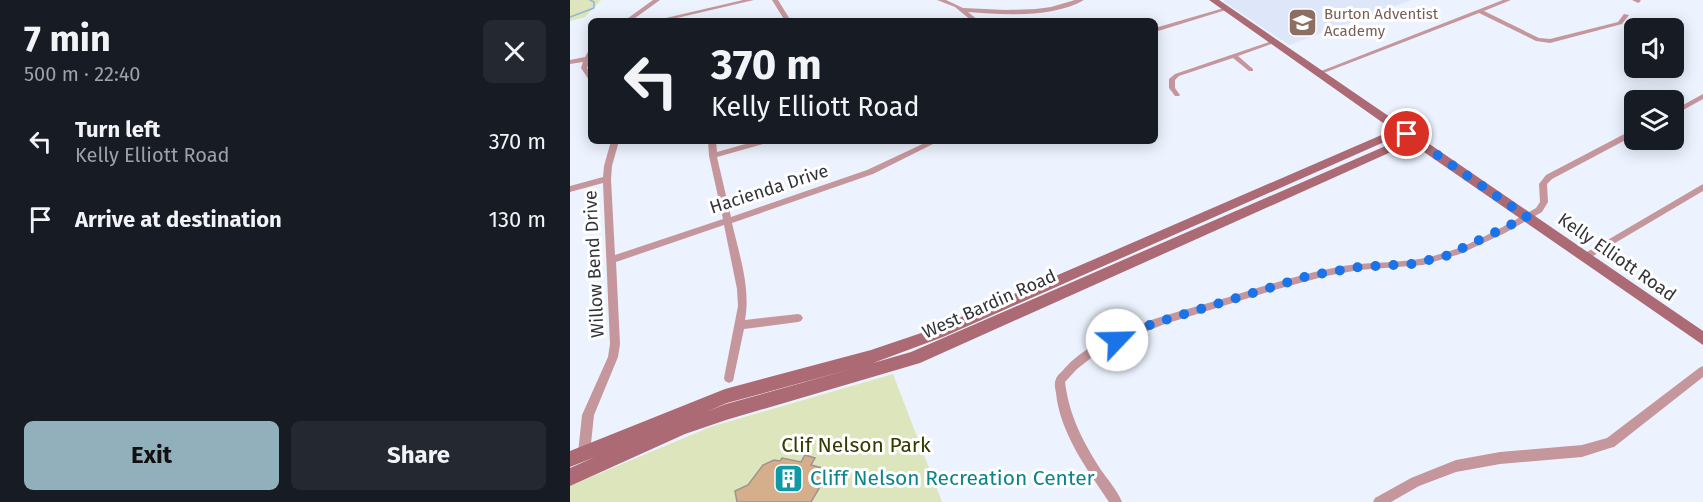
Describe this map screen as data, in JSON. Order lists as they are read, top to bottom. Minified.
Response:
{"streets":{"street":["Hacienda Drive","Kelly Elliott Road","Willow Bend Drive","West Bardin Road"]},"crossings":[["Hacienda Drive","Willow Bend Drive"],["Kelly Elliott Road","West Bardin Road"],["Willow Bend Drive","West Bardin Road"]],"parks":["Clif Nelson Park"],"places":{"school or university":["Burton Adventist Academy"],"building":["Cliff Nelson Recreation Center"]},"page":{"heading":["7 min","500 m · 22:40"],"turn":["370 m","Kelly Elliott Road"],"list":[{"name":"Turn left","note":"Kelly Elliott Road","value":"370 m"},{"name":"Arrive at destination","value":"130 m"}],"buttons":["Exit","Share"]}}
